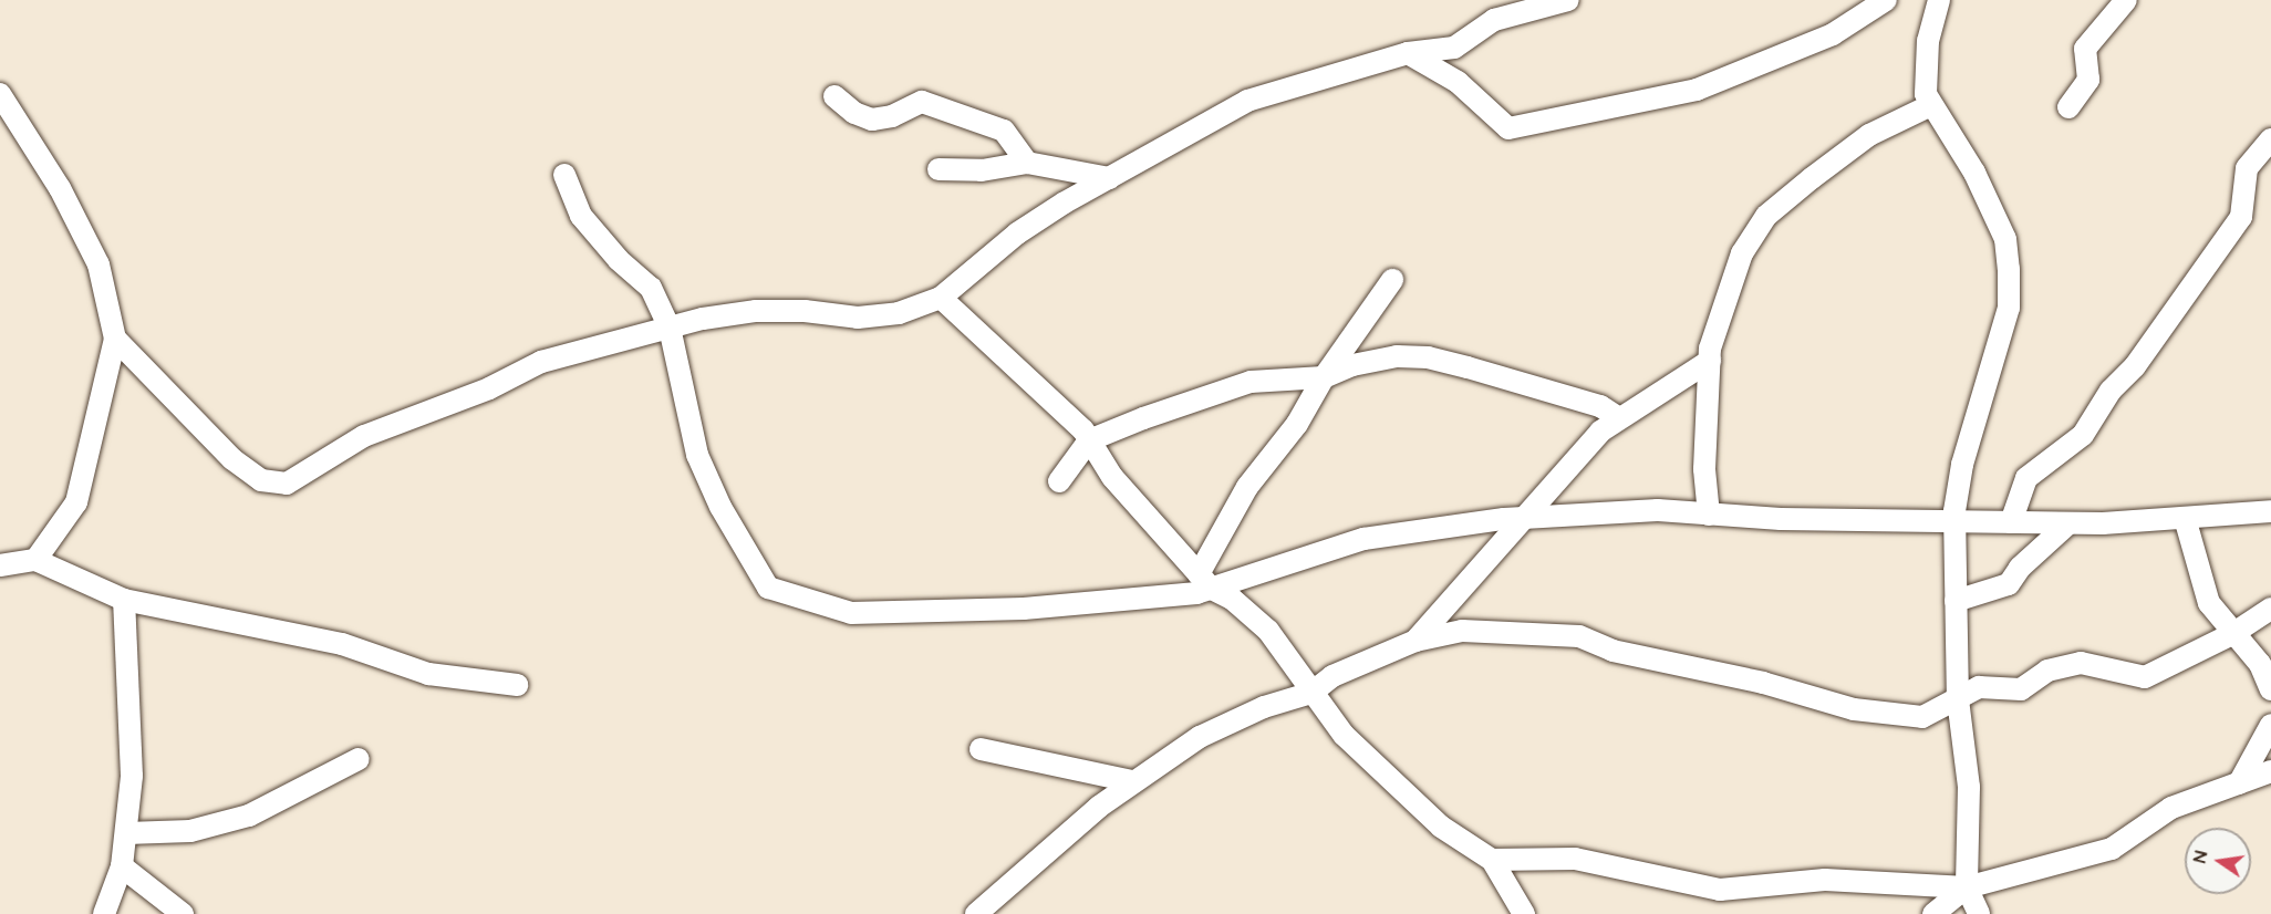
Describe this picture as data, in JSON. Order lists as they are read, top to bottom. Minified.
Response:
{"north":"left"}
